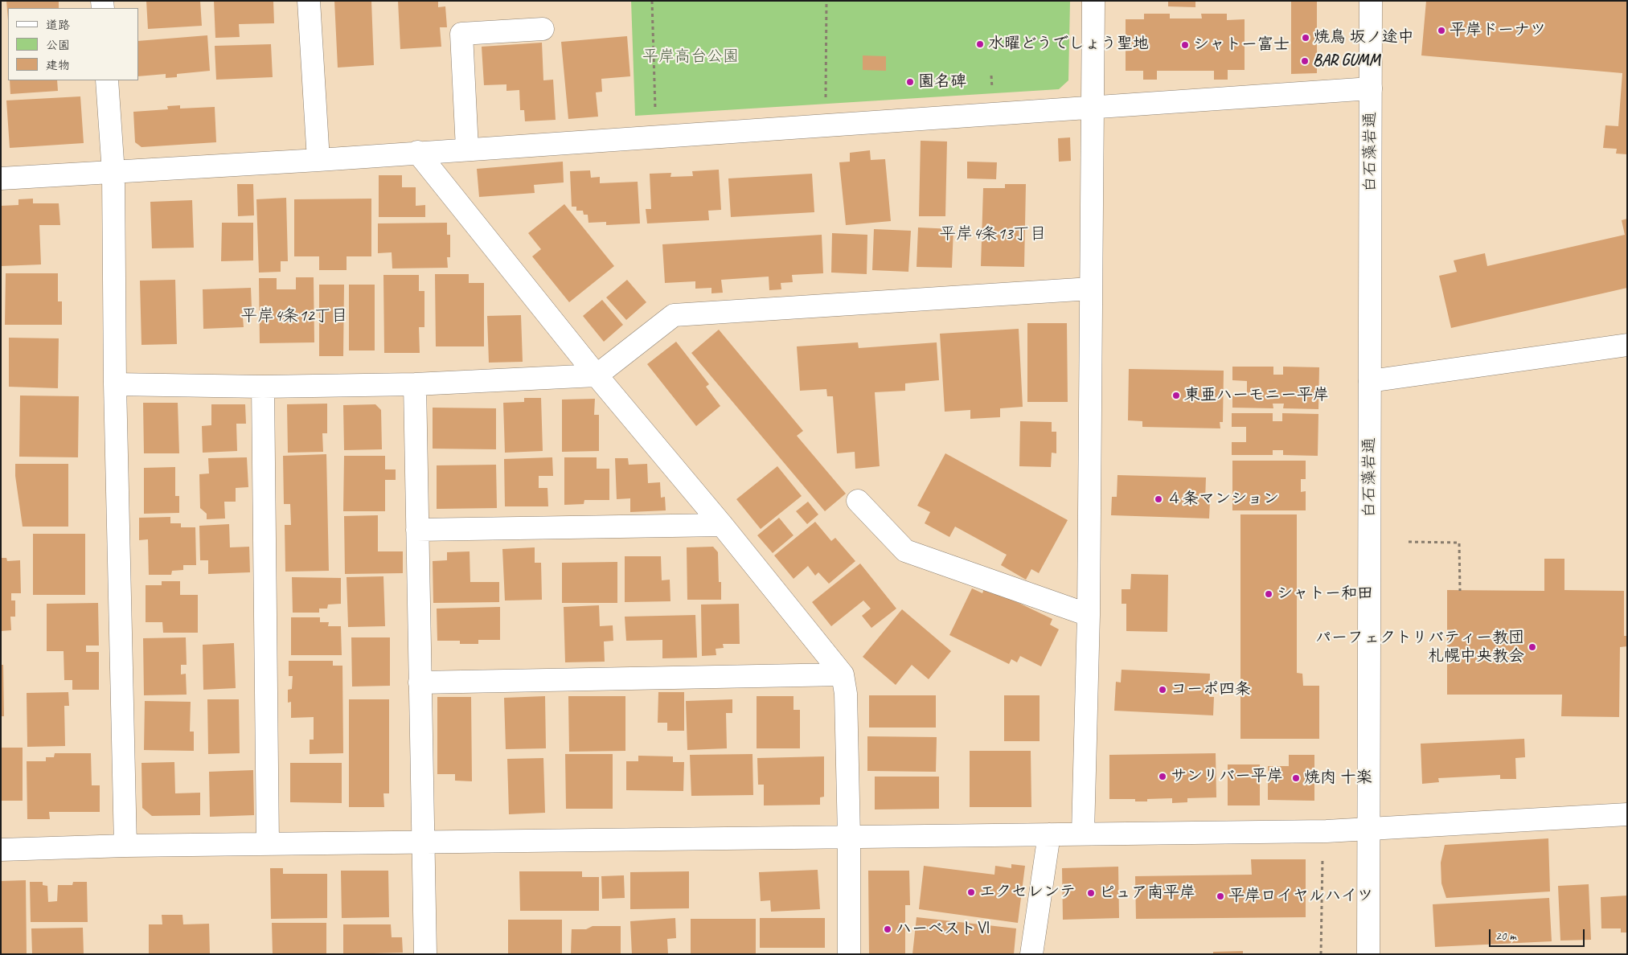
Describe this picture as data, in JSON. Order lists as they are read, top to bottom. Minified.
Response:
{"streets":{"street":["白石藻岩通"]},"districts":["平岸4条13丁目","平岸4条12丁目"],"parks":["平岸高台公園"],"places":["平岸ドーナツ","焼鳥 坂ノ途中","水曜どうでしょう聖地","シャトー富士","BAR GUMM","園名碑","東亜ハーモニー平岸","４条マンション","シャトー和田","パーフェクトリバティー教団 札幌中央教会","コーポ四条","サンリバー平岸","焼肉 十楽","エクセレンテ","ピュア南平岸","平岸ロイヤルハイツ","ハーベストⅥ"],"legend":["道路","公園","建物"],"scale_bar":"20 m"}
